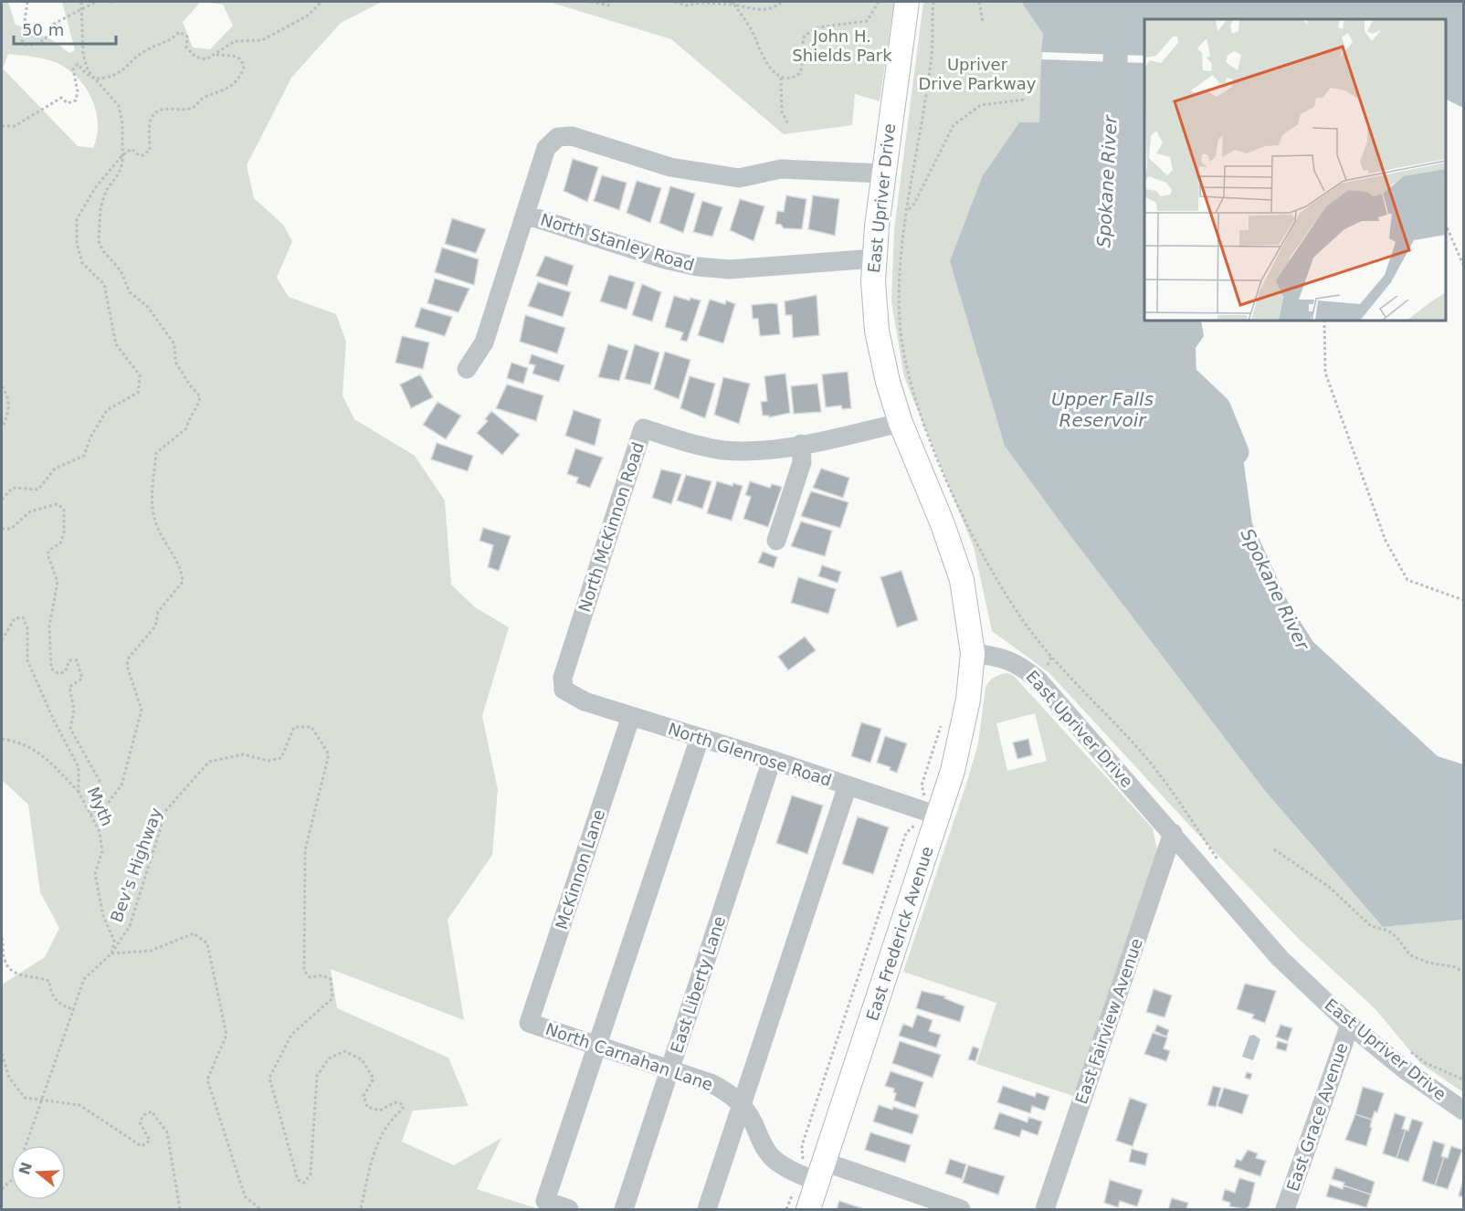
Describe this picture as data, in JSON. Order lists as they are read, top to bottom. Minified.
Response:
{"streets":{"main road":["East Upriver Drive","East Frederick Avenue"],"street":["North Stanley Road","North McKinnon Road","North Glenrose Road","McKinnon Lane","East Liberty Lane","East Fairview Avenue","North Carnahan Lane","East Grace Avenue"],"path":["Myth","Bev's Highway"]},"crossings":[["East Upriver Drive","North Stanley Road"],["East Upriver Drive","North McKinnon Road"],["East Upriver Drive","East Frederick Avenue"],["East Upriver Drive","East Fairview Avenue"],["East Upriver Drive","East Grace Avenue"],["North McKinnon Road","North Glenrose Road"],["North Glenrose Road","McKinnon Lane"],["North Glenrose Road","East Frederick Avenue"],["North Glenrose Road","East Liberty Lane"],["Myth","Bev's Highway"],["McKinnon Lane","North Carnahan Lane"],["East Frederick Avenue","North Carnahan Lane"],["East Liberty Lane","North Carnahan Lane"]],"water":["Spokane River","Upper Falls Reservoir"],"parks":["John H. Shields Park","Upriver Drive Parkway"],"scale_bar":"50 m","north":"left"}
